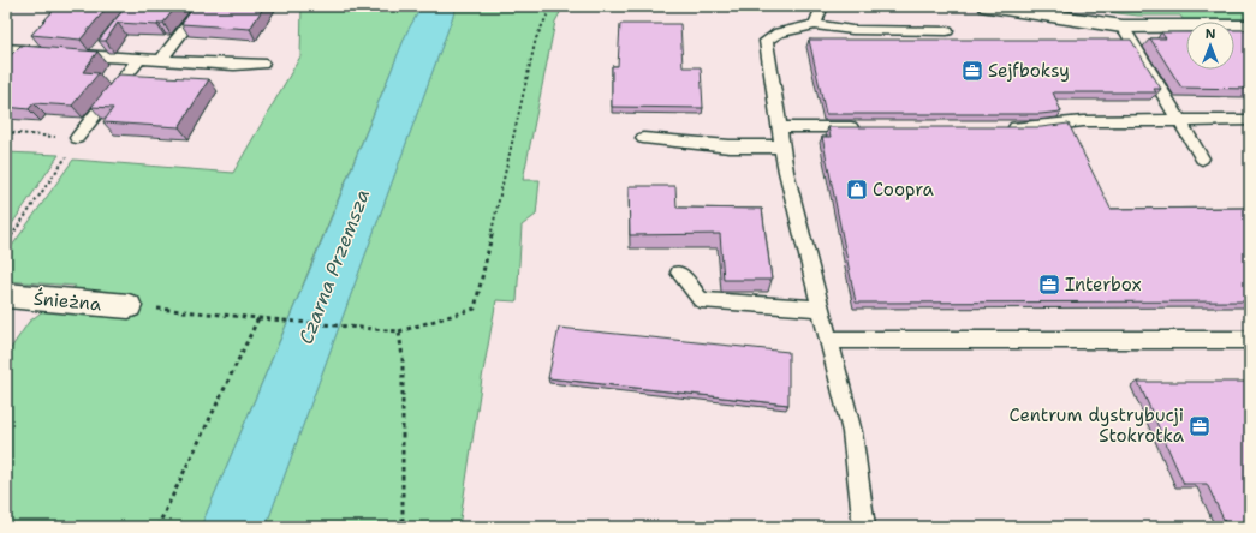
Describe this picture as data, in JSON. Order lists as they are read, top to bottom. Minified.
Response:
{"streets":{"street":["Śnieżna"]},"water":["Czarna Przemsza"],"places":{"office":["Sejfboksy","Interbox","Centrum dystrybucji Stokrotka"],"shop":["Coopra"]},"north":"top"}
